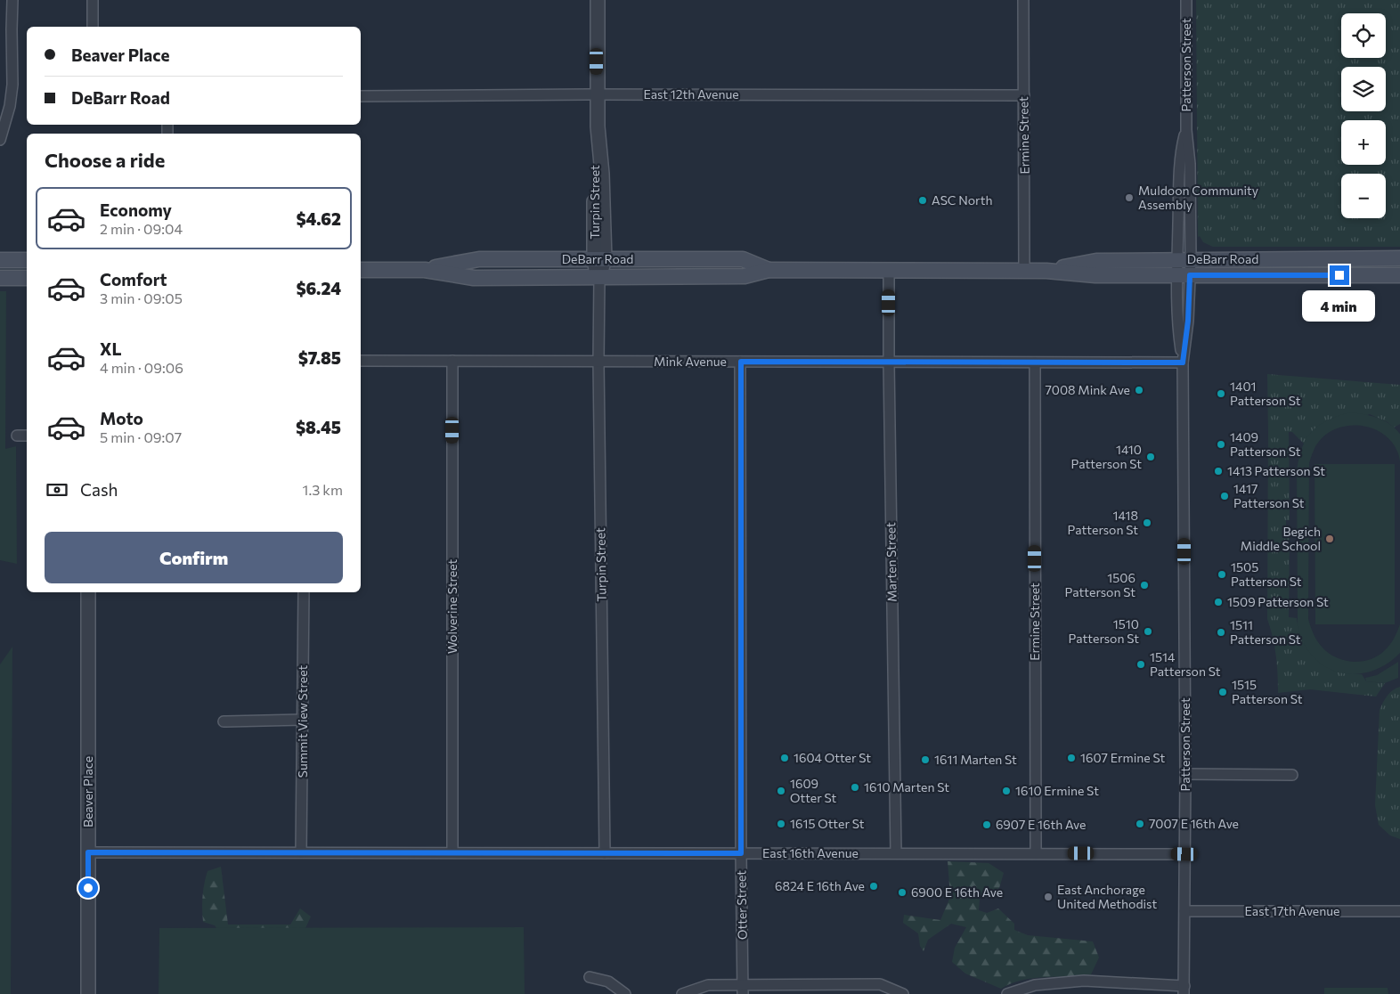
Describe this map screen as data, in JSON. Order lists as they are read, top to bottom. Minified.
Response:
{"streets":{"main road":["DeBarr Road"],"street":["Patterson Street","East 12th Avenue","Ermine Street","Turpin Street","Mink Avenue","Marten Street","Wolverine Street","Summit View Street","Beaver Place","East 16th Avenue","Otter Street","East 17th Avenue"]},"crossings":[["Patterson Street","DeBarr Road"],["Patterson Street","Mink Avenue"],["Patterson Street","East 16th Avenue"],["Patterson Street","East 17th Avenue"],["East 12th Avenue","Ermine Street"],["East 12th Avenue","Turpin Street"],["Ermine Street","DeBarr Road"],["Ermine Street","Mink Avenue"],["Ermine Street","East 16th Avenue"],["Turpin Street","DeBarr Road"],["Turpin Street","Mink Avenue"],["Turpin Street","East 16th Avenue"],["DeBarr Road","Marten Street"],["Mink Avenue","Marten Street"],["Mink Avenue","Wolverine Street"],["Mink Avenue","Otter Street"],["Marten Street","East 16th Avenue"],["Wolverine Street","East 16th Avenue"],["Summit View Street","East 16th Avenue"],["Beaver Place","East 16th Avenue"],["East 16th Avenue","Otter Street"]],"places":["Muldoon Community Assembly","ASC North","7008 Mink Ave","1401 Patterson St","1409 Patterson St","1410 Patterson St","1413 Patterson St","1417 Patterson St","1418 Patterson St","Begich Middle School","1505 Patterson St","1506 Patterson St","1509 Patterson St","1510 Patterson St","1511 Patterson St","1514 Patterson St","1515 Patterson St","1604 Otter St","1607 Ermine St","1611 Marten St","1610 Marten St","1609 Otter St","1610 Ermine St","1615 Otter St","7007 E 16th Ave","6907 E 16th Ave","6824 E 16th Ave","6900 E 16th Ave","East Anchorage United Methodist"],"page":{"map_buttons":["+","−"],"banner":["Beaver Place","DeBarr Road"],"heading":"Choose a ride","list":[{"name":"Economy","note":"2 min · 09:04","value":"$4.62"},{"name":"Comfort","note":"3 min · 09:05","value":"$6.24"},{"name":"XL","note":"4 min · 09:06","value":"$7.85"},{"name":"Moto","note":"5 min · 09:07","value":"$8.45"}],"bubble":"4 min","pay":["Cash","1.3 km"],"buttons":"Confirm"}}
